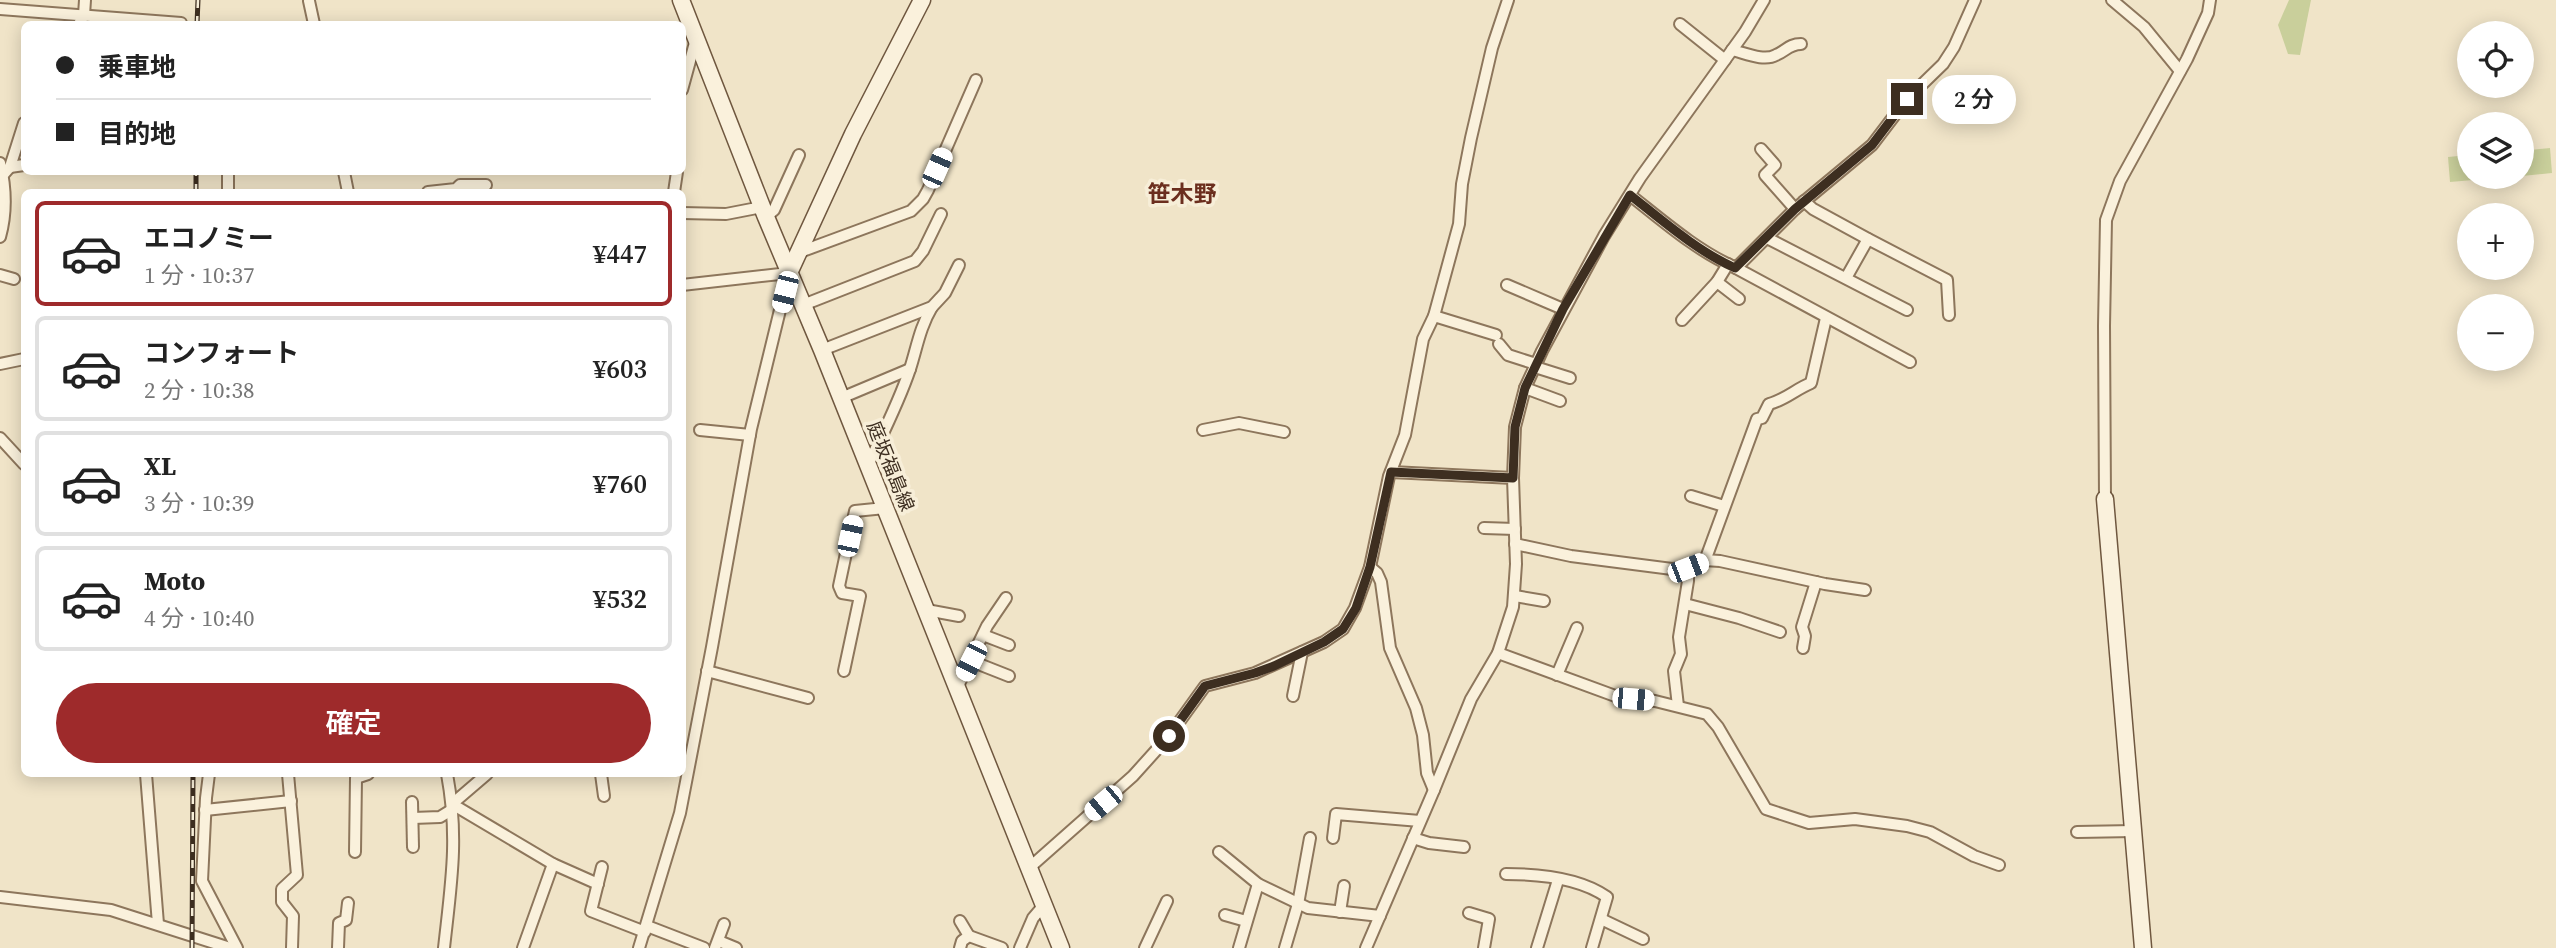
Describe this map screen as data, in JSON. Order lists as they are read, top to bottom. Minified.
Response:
{"streets":{"main road":["庭坂福島線"]},"districts":["笹木野"],"page":{"map_buttons":["+","−"],"banner":["乗車地","目的地"],"bubble":"2 分","list":[{"name":"エコノミー","note":"1 分 · 10:37","value":"¥447"},{"name":"コンフォート","note":"2 分 · 10:38","value":"¥603"},{"name":"XL","note":"3 分 · 10:39","value":"¥760"},{"name":"Moto","note":"4 分 · 10:40","value":"¥532"}],"buttons":"確定"}}
